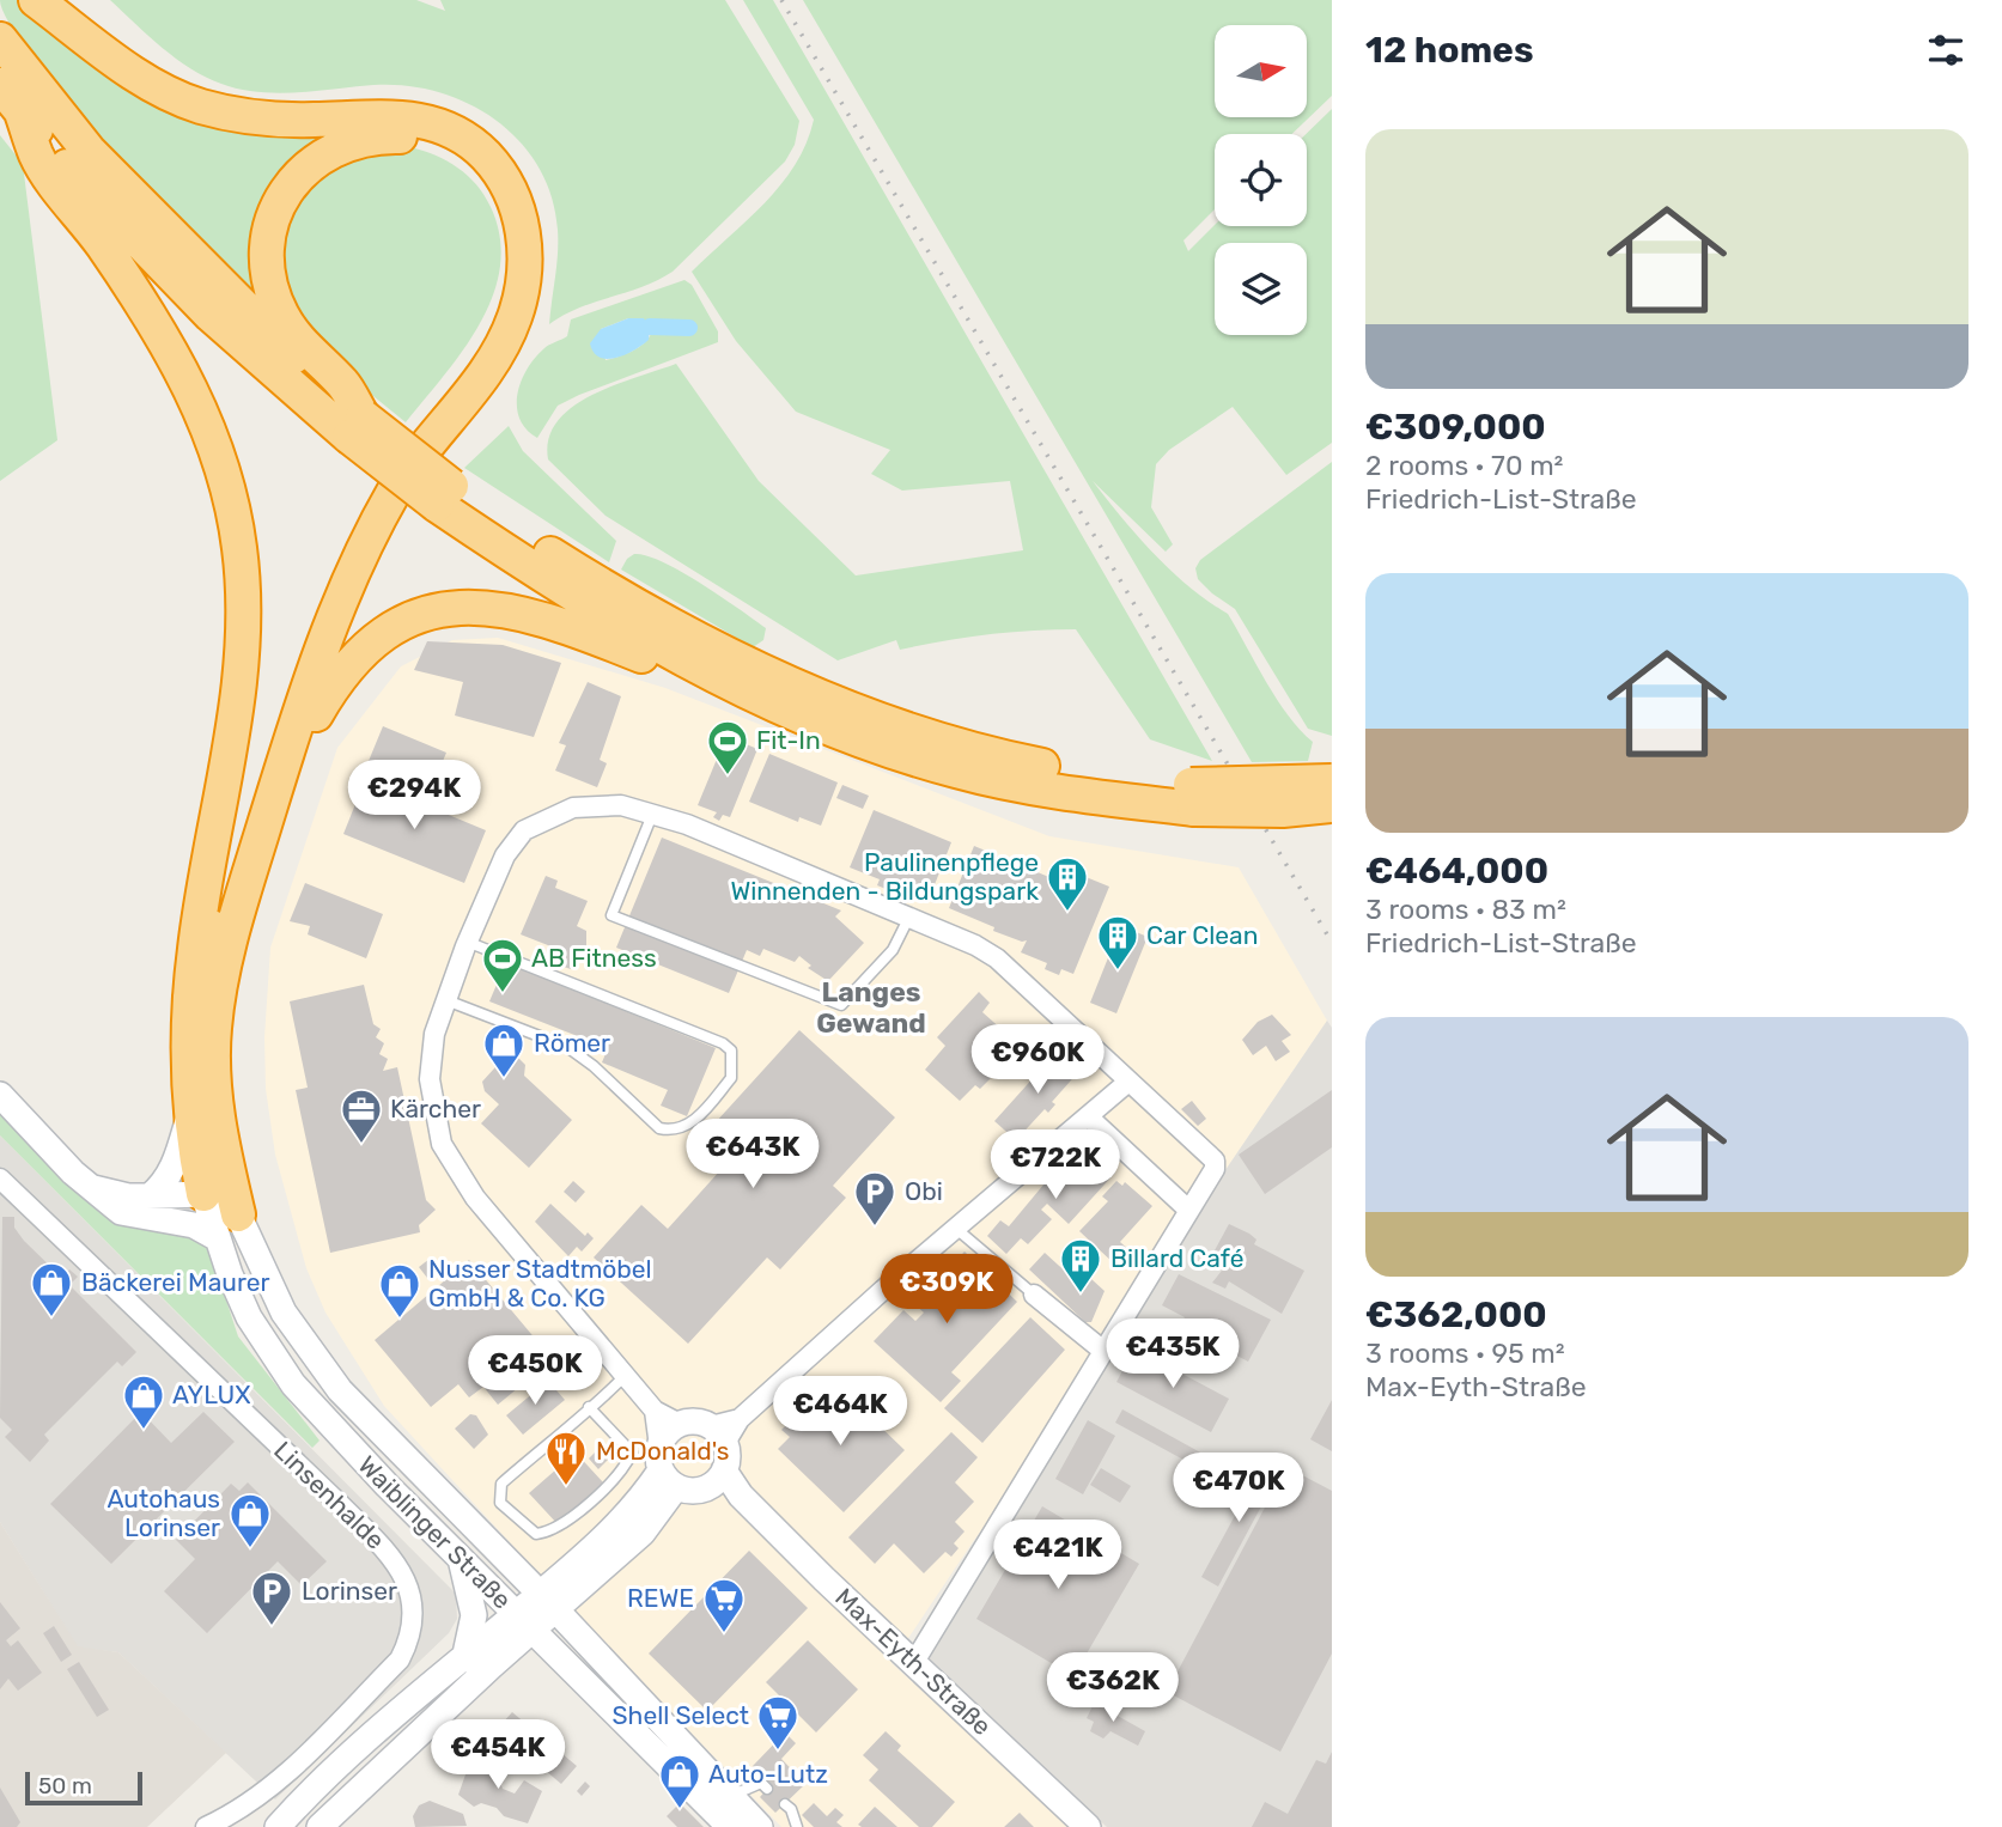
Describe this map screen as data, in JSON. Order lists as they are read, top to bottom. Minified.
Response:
{"streets":{"main road":["Waiblinger Straße","Max-Eyth-Straße"],"street":["Linsenhalde"]},"districts":["Langes Gewand"],"places":{"sports":["Fit-In","AB Fitness"],"building":["Paulinenpflege Winnenden - Bildungspark","Car Clean","Billard Café"],"shop":["Römer","Bäckerei Maurer","Nusser Stadtmöbel GmbH & Co. KG","AYLUX","Autohaus Lorinser","Auto-Lutz"],"office":["Kärcher"],"parking":["Obi","Lorinser"],"restaurant":["McDonald's"],"supermarket":["REWE","Shell Select"]},"scale_bar":"50 m","north":"right","page":{"heading":"12 homes","list":[{"name":"€309,000","note":"2 rooms · 70 m² · Friedrich-List-Straße"},{"name":"€464,000","note":"3 rooms · 83 m² · Friedrich-List-Straße"},{"name":"€362,000","note":"3 rooms · 95 m² · Max-Eyth-Straße"}],"price":["€294K","€960K","€643K","€722K","€309K","€435K","€450K","€464K","€470K","€421K","€362K","€454K"],"scale":"50 m"}}
